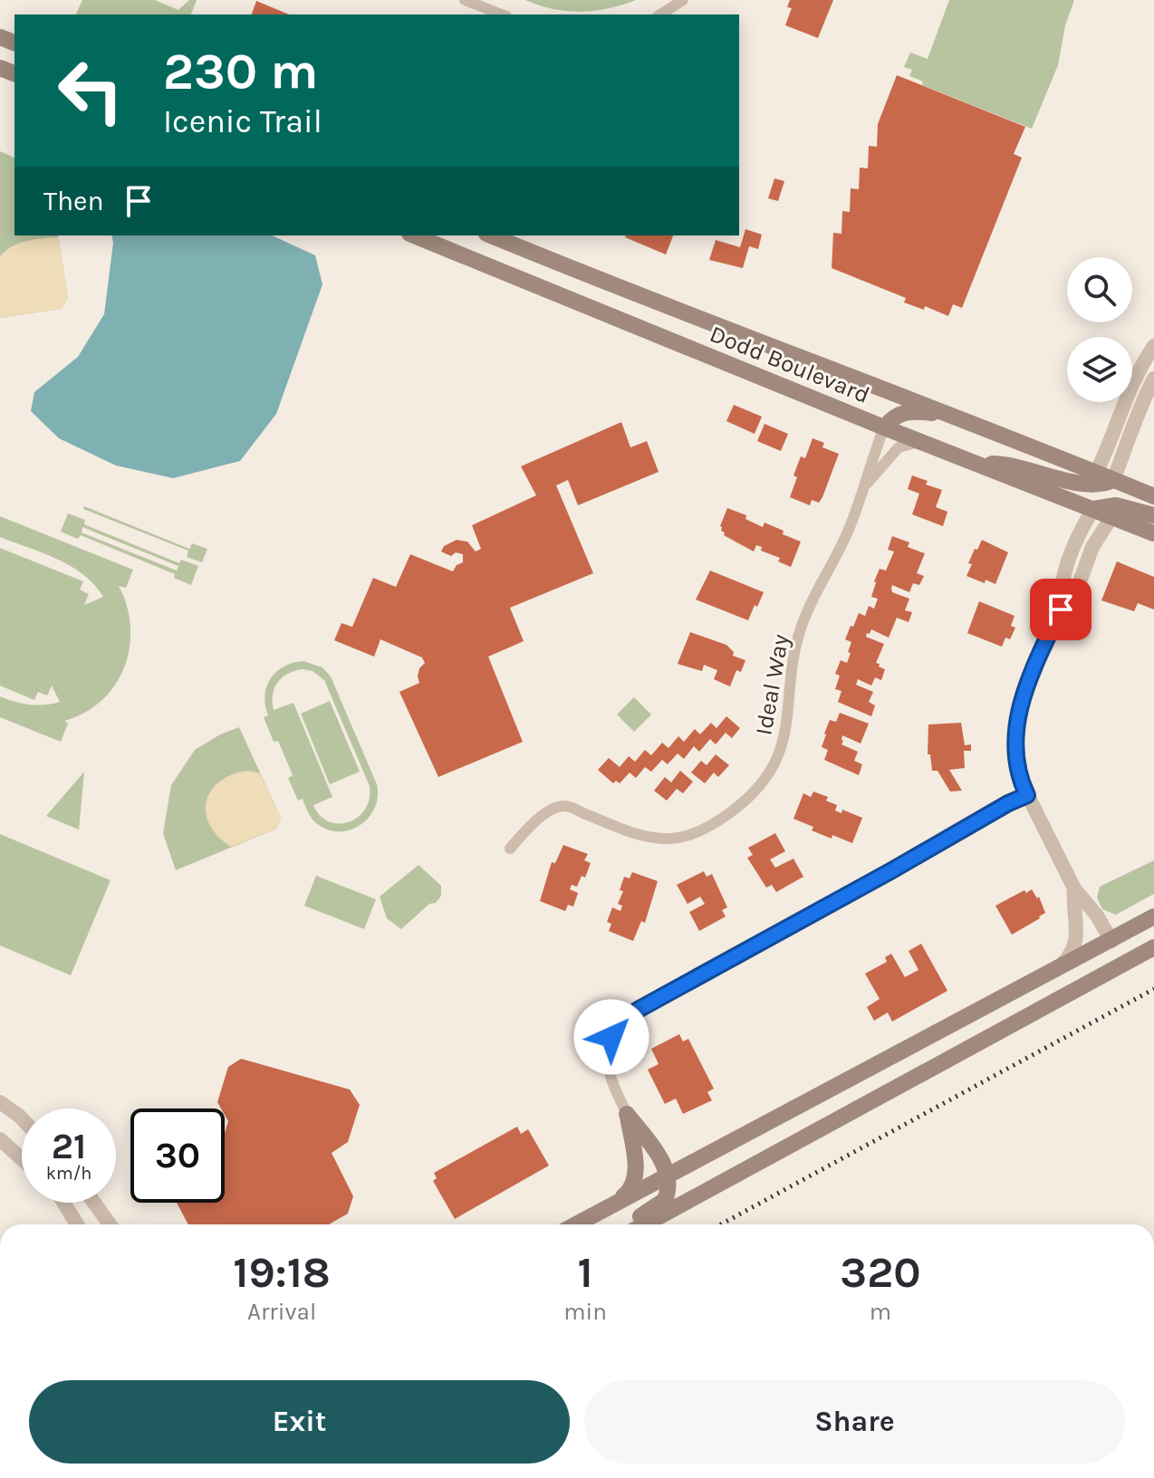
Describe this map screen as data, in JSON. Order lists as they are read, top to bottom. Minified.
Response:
{"streets":{"main road":["Dodd Boulevard"],"street":["Ideal Way"]},"crossings":[["Dodd Boulevard","Ideal Way"]],"page":{"turn":["230 m","Icenic Trail"],"then":"Then","speed":"21 km/h","limit":"30","eta":["19:18","Arrival","1","min","320","m"],"buttons":["Exit","Share"]}}
